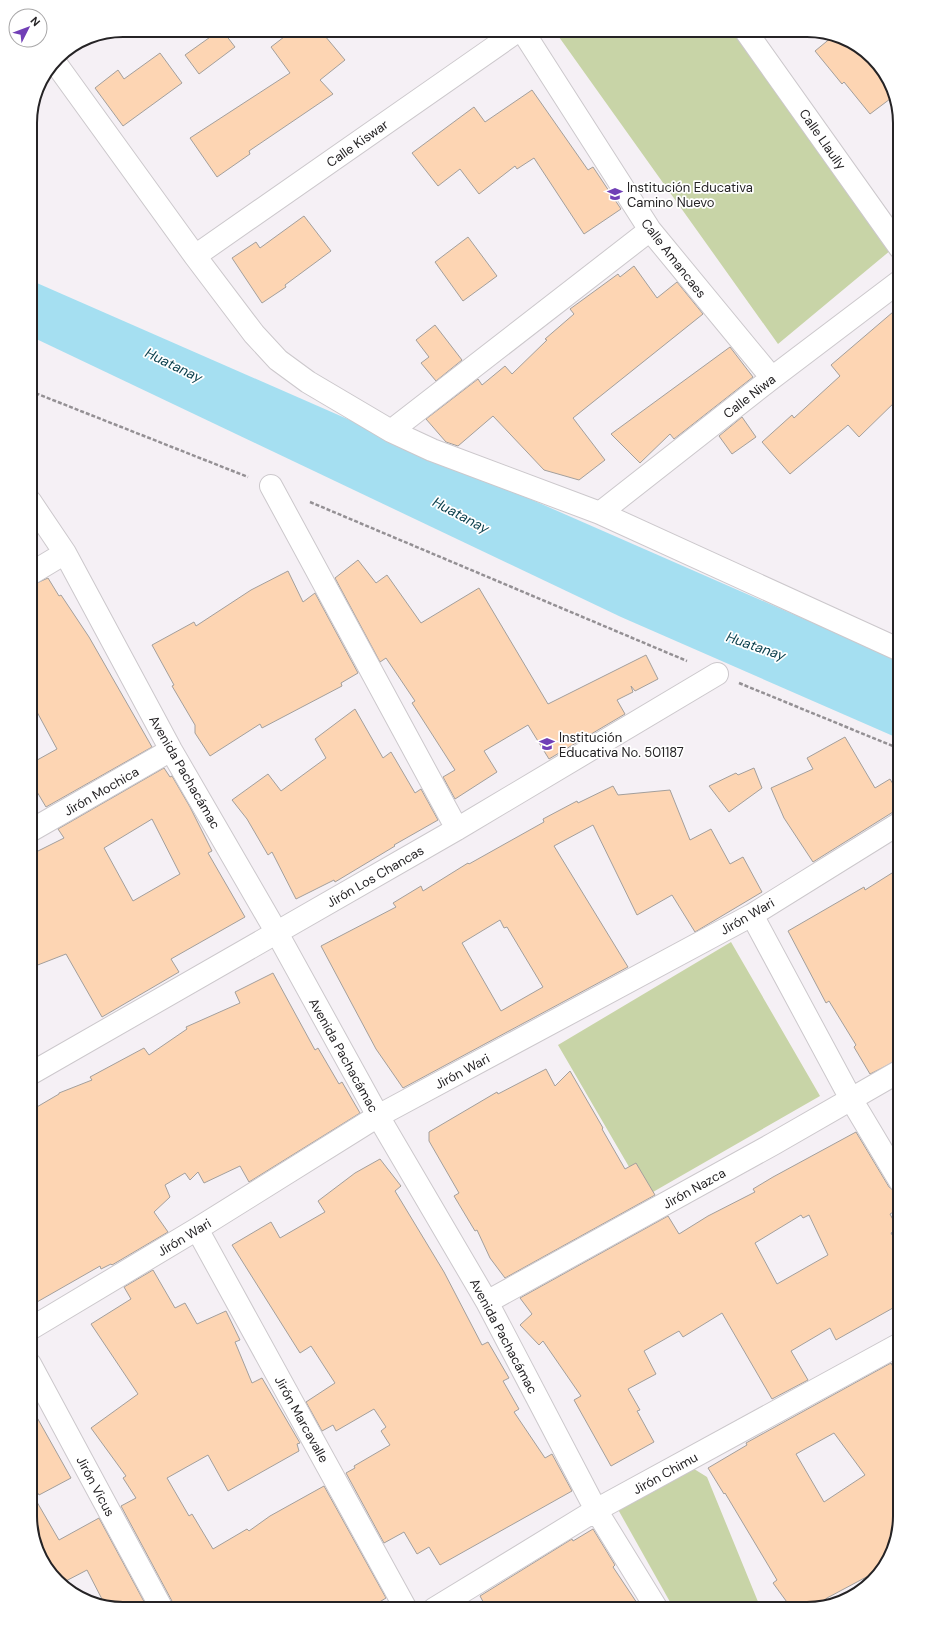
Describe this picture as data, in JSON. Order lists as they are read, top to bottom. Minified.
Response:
{"streets":{"street":["Calle Llaully","Calle Kiswar","Calle Amancaes","Calle Niwa","Avenida Pachacámac","Jirón Mochica","Jirón Los Chancas","Jirón Wari","Jirón Nazca","Jirón Marcavalle","Jirón Chimu","Jirón Vicus"]},"crossings":[["Calle Amancaes","Calle Niwa"],["Avenida Pachacámac","Jirón Mochica"],["Avenida Pachacámac","Jirón Los Chancas"],["Avenida Pachacámac","Jirón Wari"],["Avenida Pachacámac","Jirón Nazca"],["Avenida Pachacámac","Jirón Chimu"],["Jirón Wari","Jirón Marcavalle"]],"water":["Huatanay"],"places":{"school or university":["Institución Educativa Camino Nuevo","Institución Educativa No. 501187"]},"north":"top right"}
